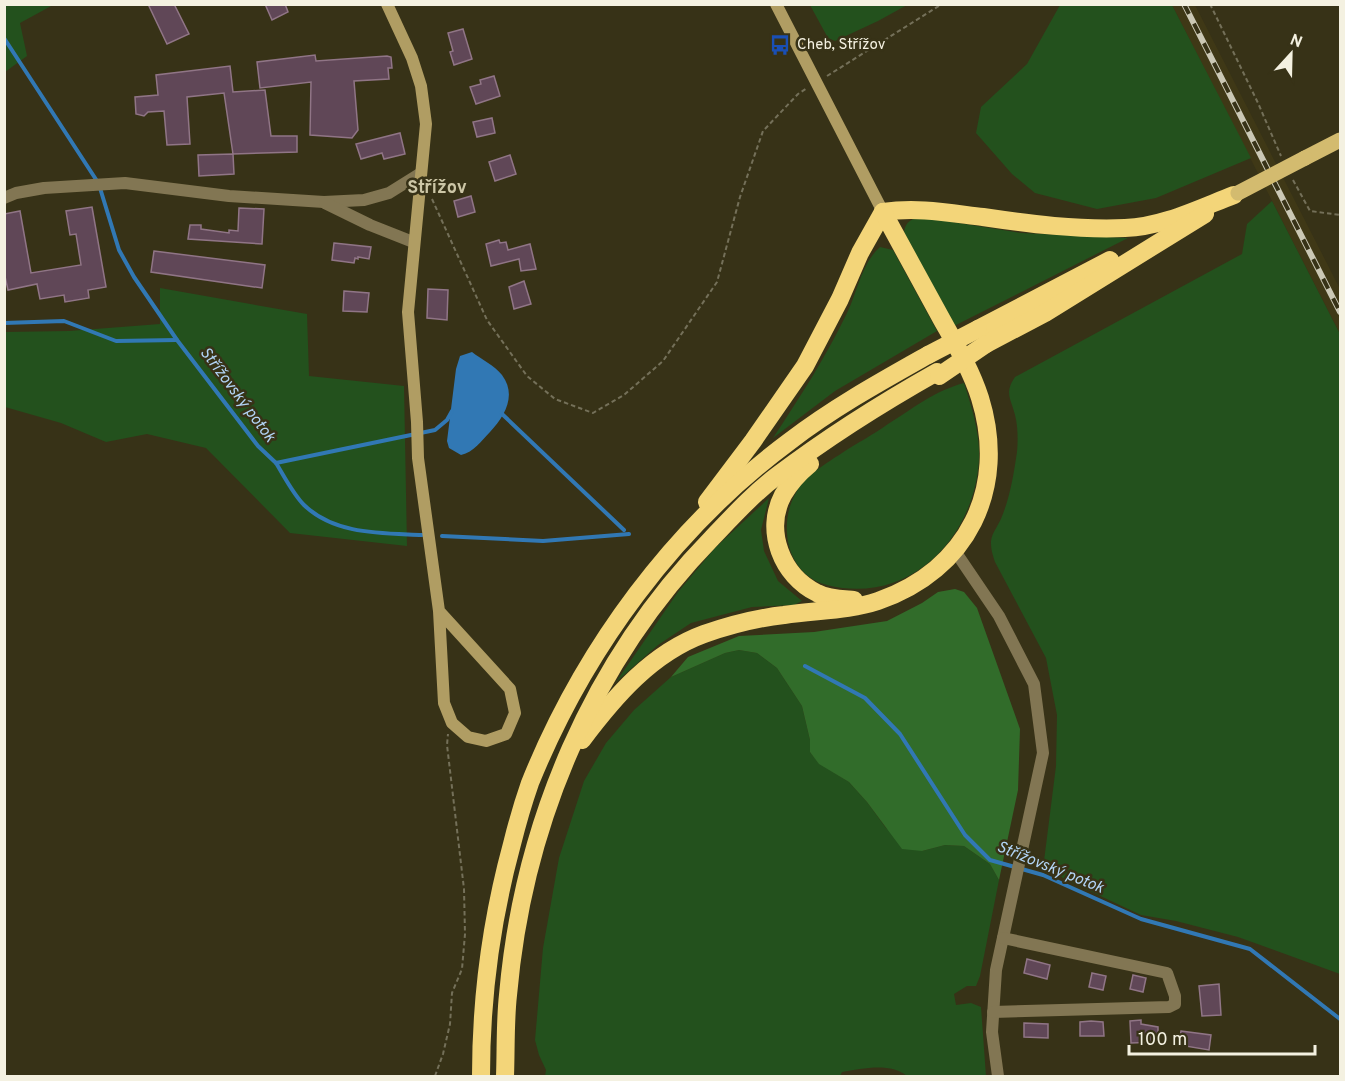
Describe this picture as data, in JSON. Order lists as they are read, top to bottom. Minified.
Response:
{"districts":["Střížov"],"water":["Střížovský potok"],"places":{"bus stop":["Cheb, Střížov"]},"scale_bar":"100 m","north":"top"}
